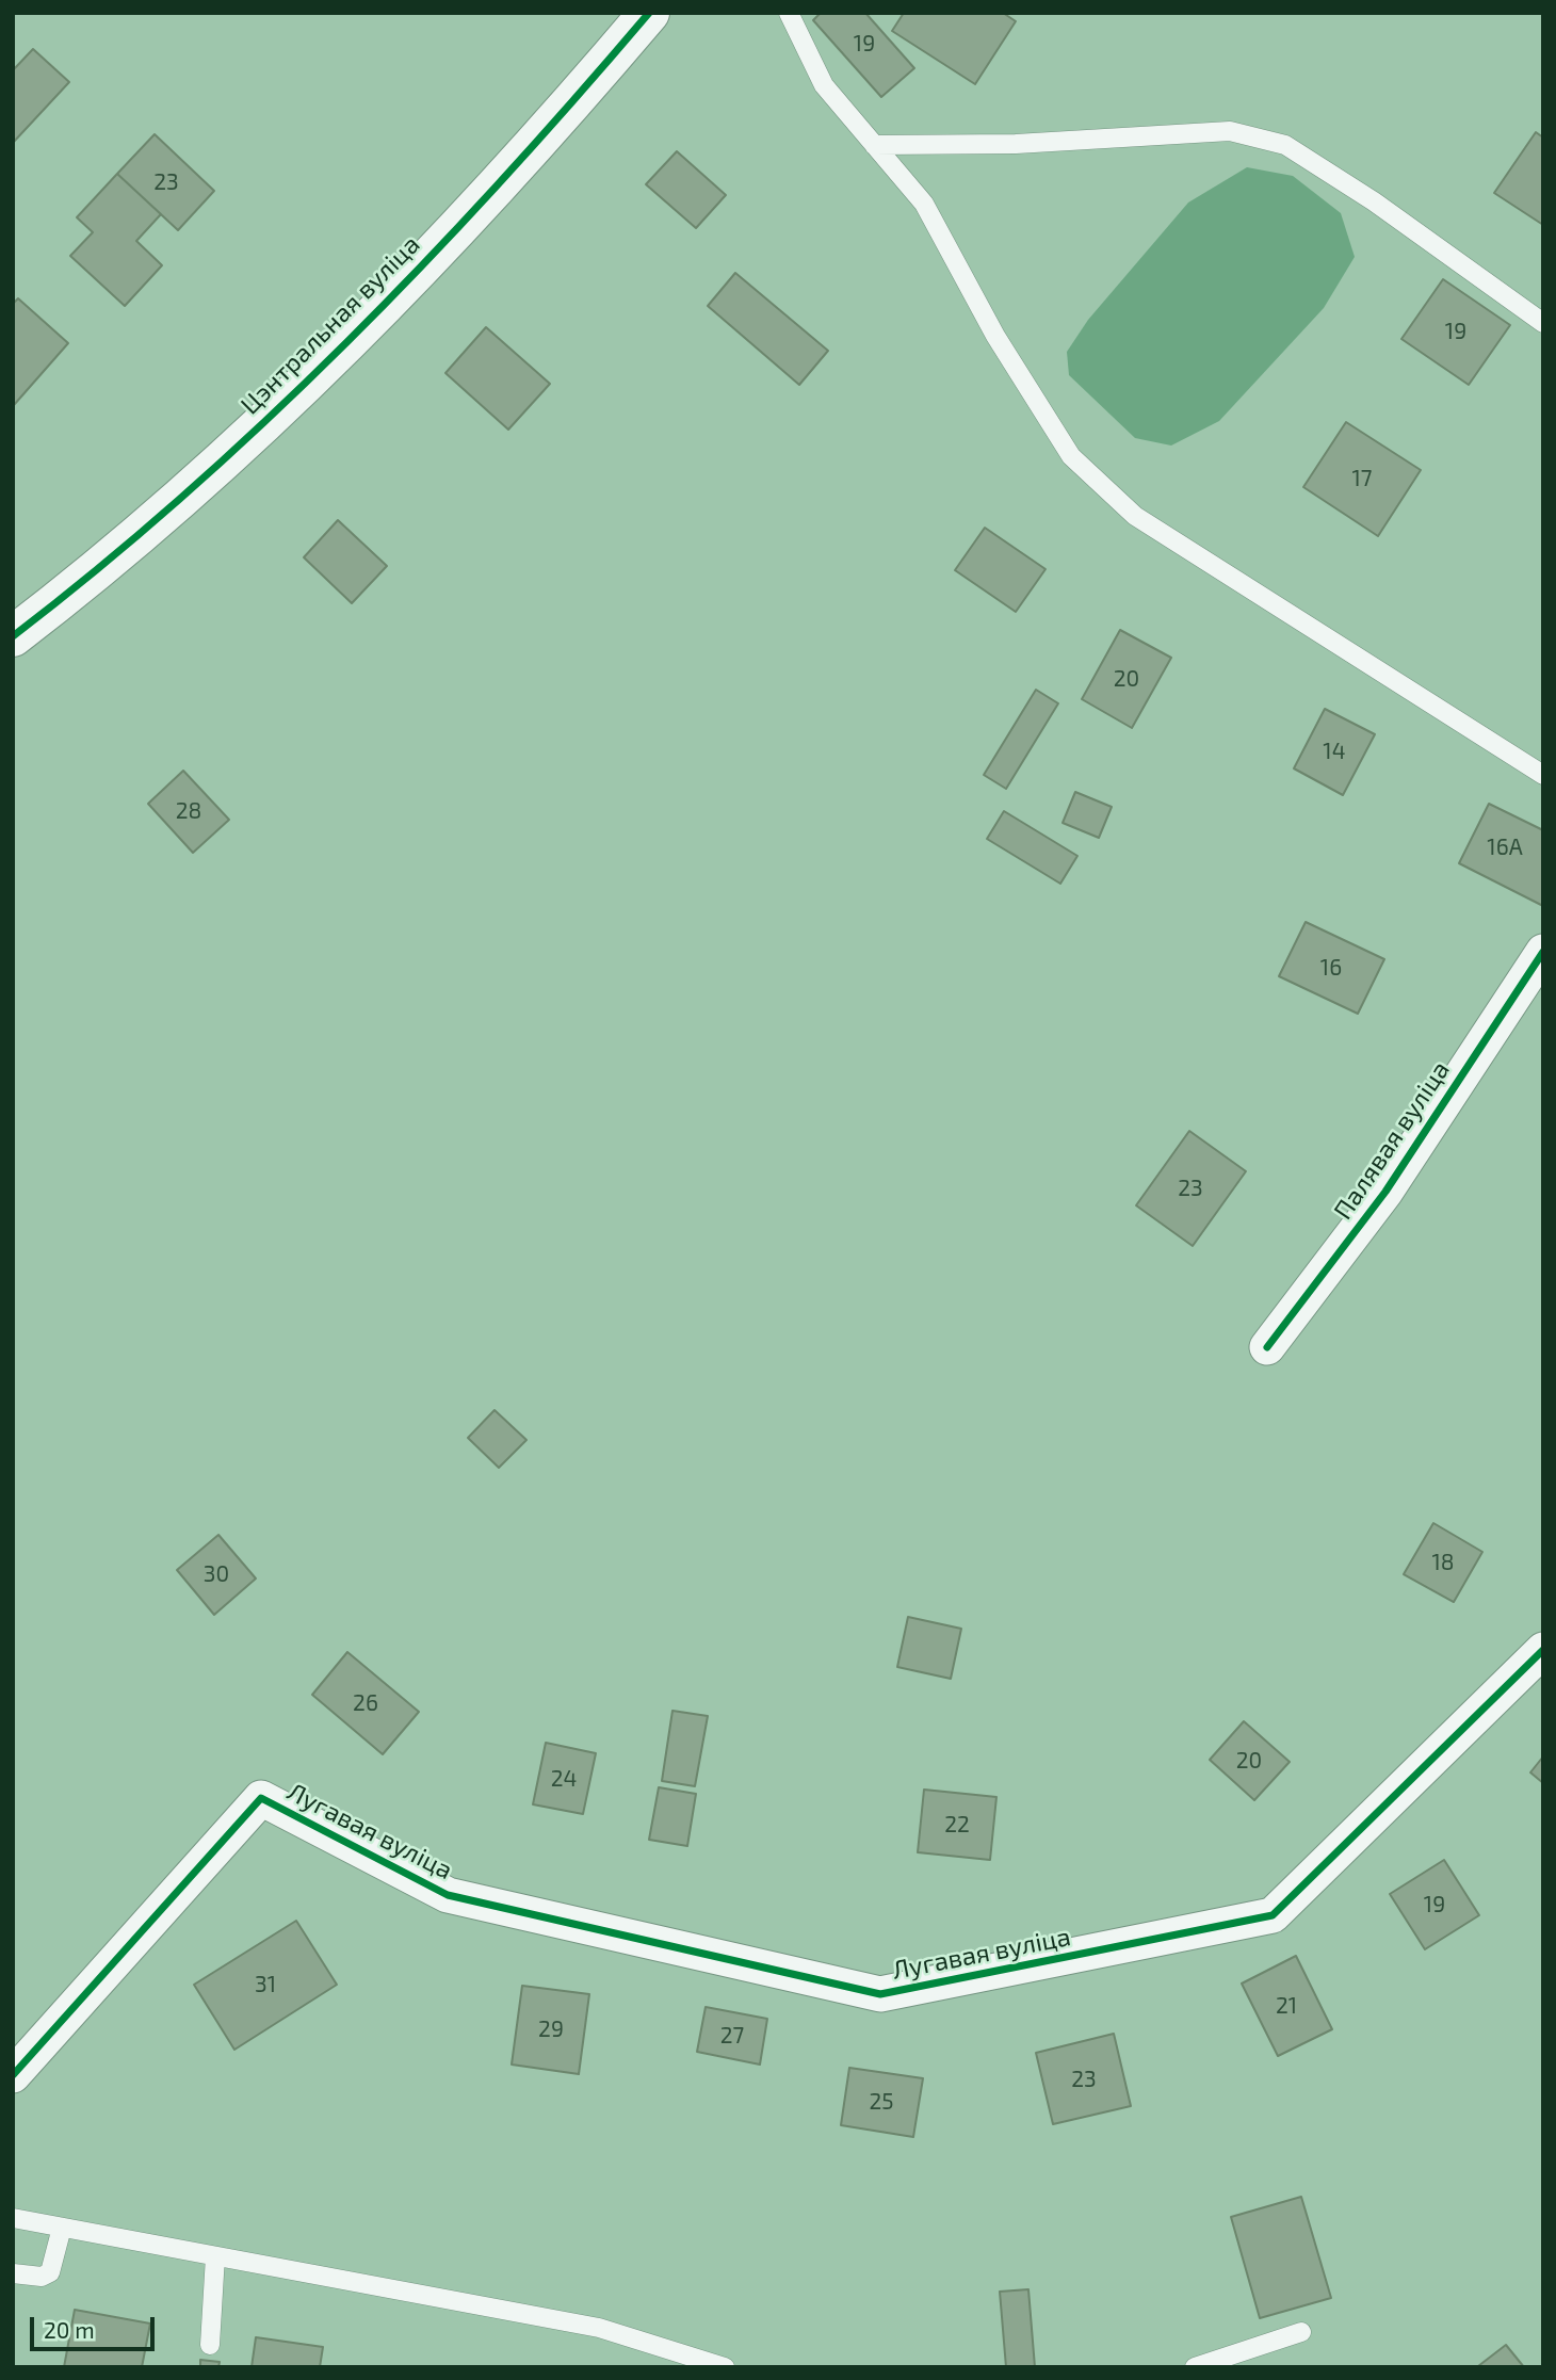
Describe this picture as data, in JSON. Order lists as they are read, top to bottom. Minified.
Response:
{"streets":{"street":["Цэнтральная вуліца","Палявая вуліца","Лугавая вуліца"]},"house_numbers":["19","23","19","17","20","14","28","16А","16","23","18","30","26","20","24","22","19","31","21","29","27","23","25"],"scale_bar":"20 m"}
